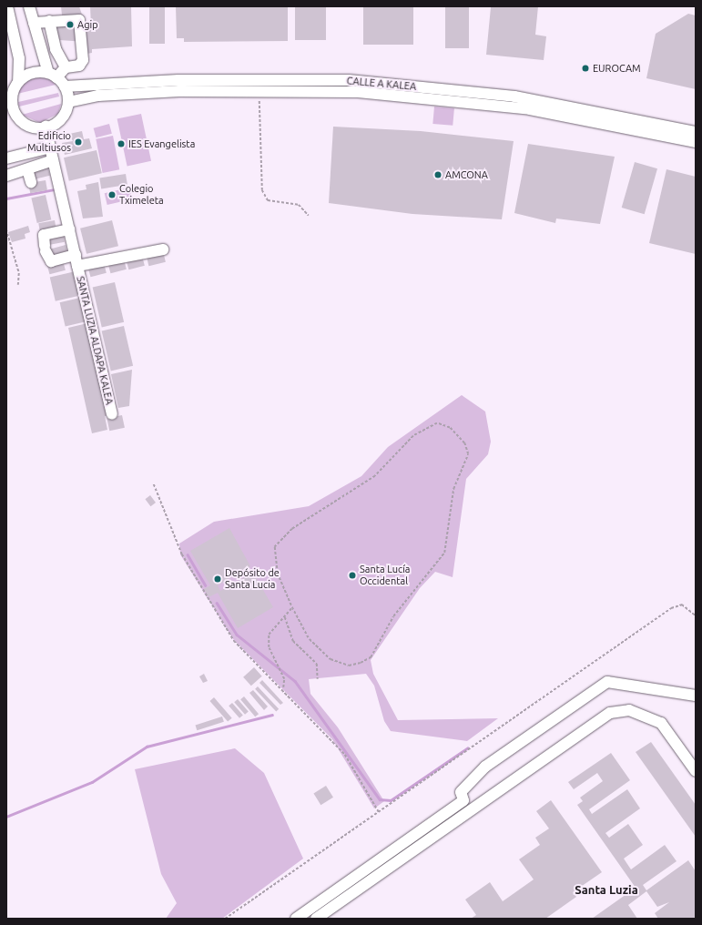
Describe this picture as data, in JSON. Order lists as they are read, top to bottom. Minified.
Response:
{"streets":{"street":["CALLE A KALEA","SANTA LUZIA ALDAPA KALEA"]},"crossings":[["CALLE A KALEA","SANTA LUZIA ALDAPA KALEA"]],"districts":["Santa Luzia"],"places":["Agip","EUROCAM","Edificio Multiusos","IES Evangelista","AMCONA","Colegio Tximeleta","Santa Lucía Occidental","Depósito de Santa Lucia"]}
